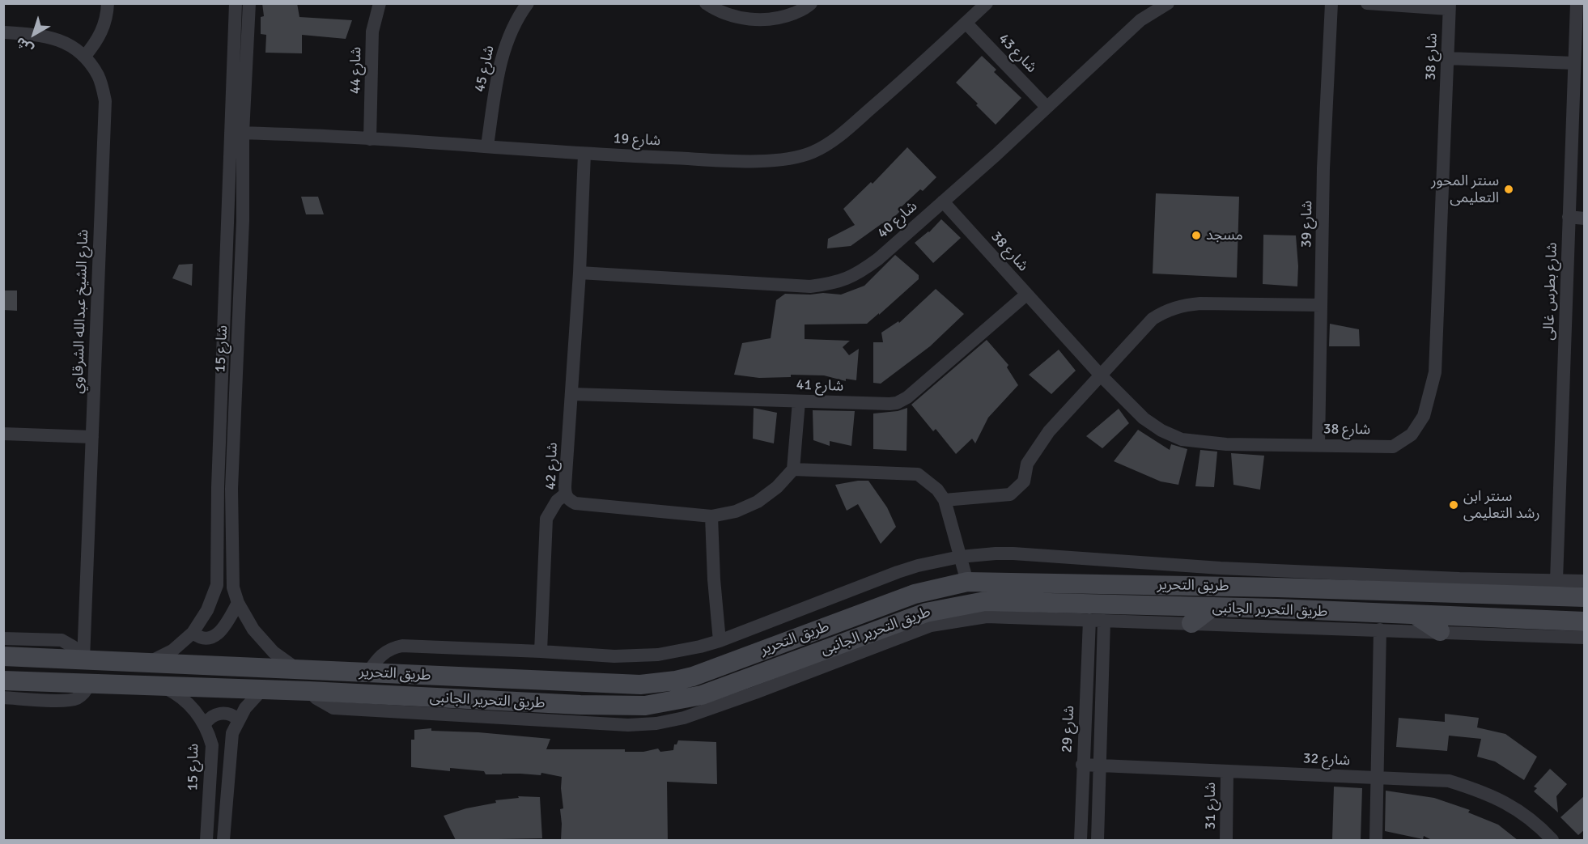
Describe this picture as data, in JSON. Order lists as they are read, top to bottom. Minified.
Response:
{"streets":{"street":["شارع 43","شارع 38","شارع 45","شارع 44","شارع 19","شارع 40","شارع 39","شارع بطرس غالى","شارع الشيخ عبدالله الشرقاوي","شارع 15","شارع 41","شارع 42","طريق التحرير","طريق التحرير الجانبى","شارع 29","شارع 32","شارع 31"]},"crossings":[["شارع 43","شارع 19"],["شارع 43","شارع 40"],["شارع 38","شارع 40"],["شارع 38","شارع 39"],["شارع 38","شارع 41"],["شارع 45","شارع 19"],["شارع 44","شارع 19"],["شارع 19","شارع 15"],["شارع 19","شارع 42"],["شارع 40","شارع 42"],["شارع الشيخ عبدالله الشرقاوي","طريق التحرير"],["شارع 15","طريق التحرير"],["شارع 41","شارع 42"],["طريق التحرير","طريق التحرير الجانبى"],["طريق التحرير الجانبى","شارع 29"],["شارع 29","شارع 32"],["شارع 32","شارع 31"]],"places":["سنتر المحور التعليمى","مسجد","سنتر ابن رشد التعليمى"],"north":"bottom left"}
